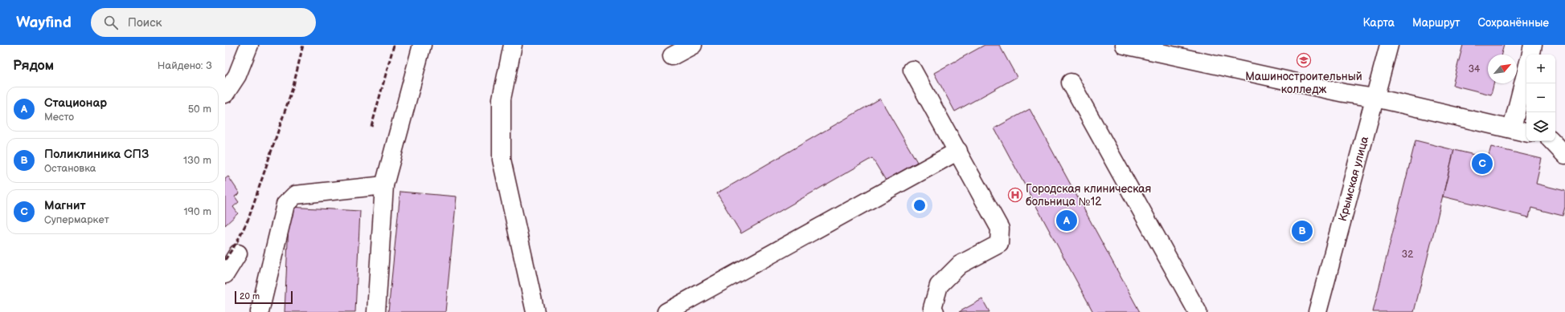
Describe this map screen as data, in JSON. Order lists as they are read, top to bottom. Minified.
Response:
{"streets":{"main road":["Крымская улица"]},"places":{"school or university":["Машиностроительный колледж"],"hospital":["Городская клиническая больница №12"]},"house_numbers":["34","32"],"scale_bar":"20 m","north":"top right","page":{"header":"Wayfind","search":"Поиск","nav":["Карта","Маршрут","Сохранённые"],"heading":["Рядом","Найдено: 3"],"map_buttons":["+","−"],"list":[{"mark":"A","name":"Стационар","note":"Место","value":"50 m"},{"mark":"B","name":"Поликлиника СПЗ","note":"Остановка","value":"130 m"},{"mark":"C","name":"Магнит","note":"Супермаркет","value":"190 m"}],"pins":["C","A","B"],"scale":"20 m"}}
